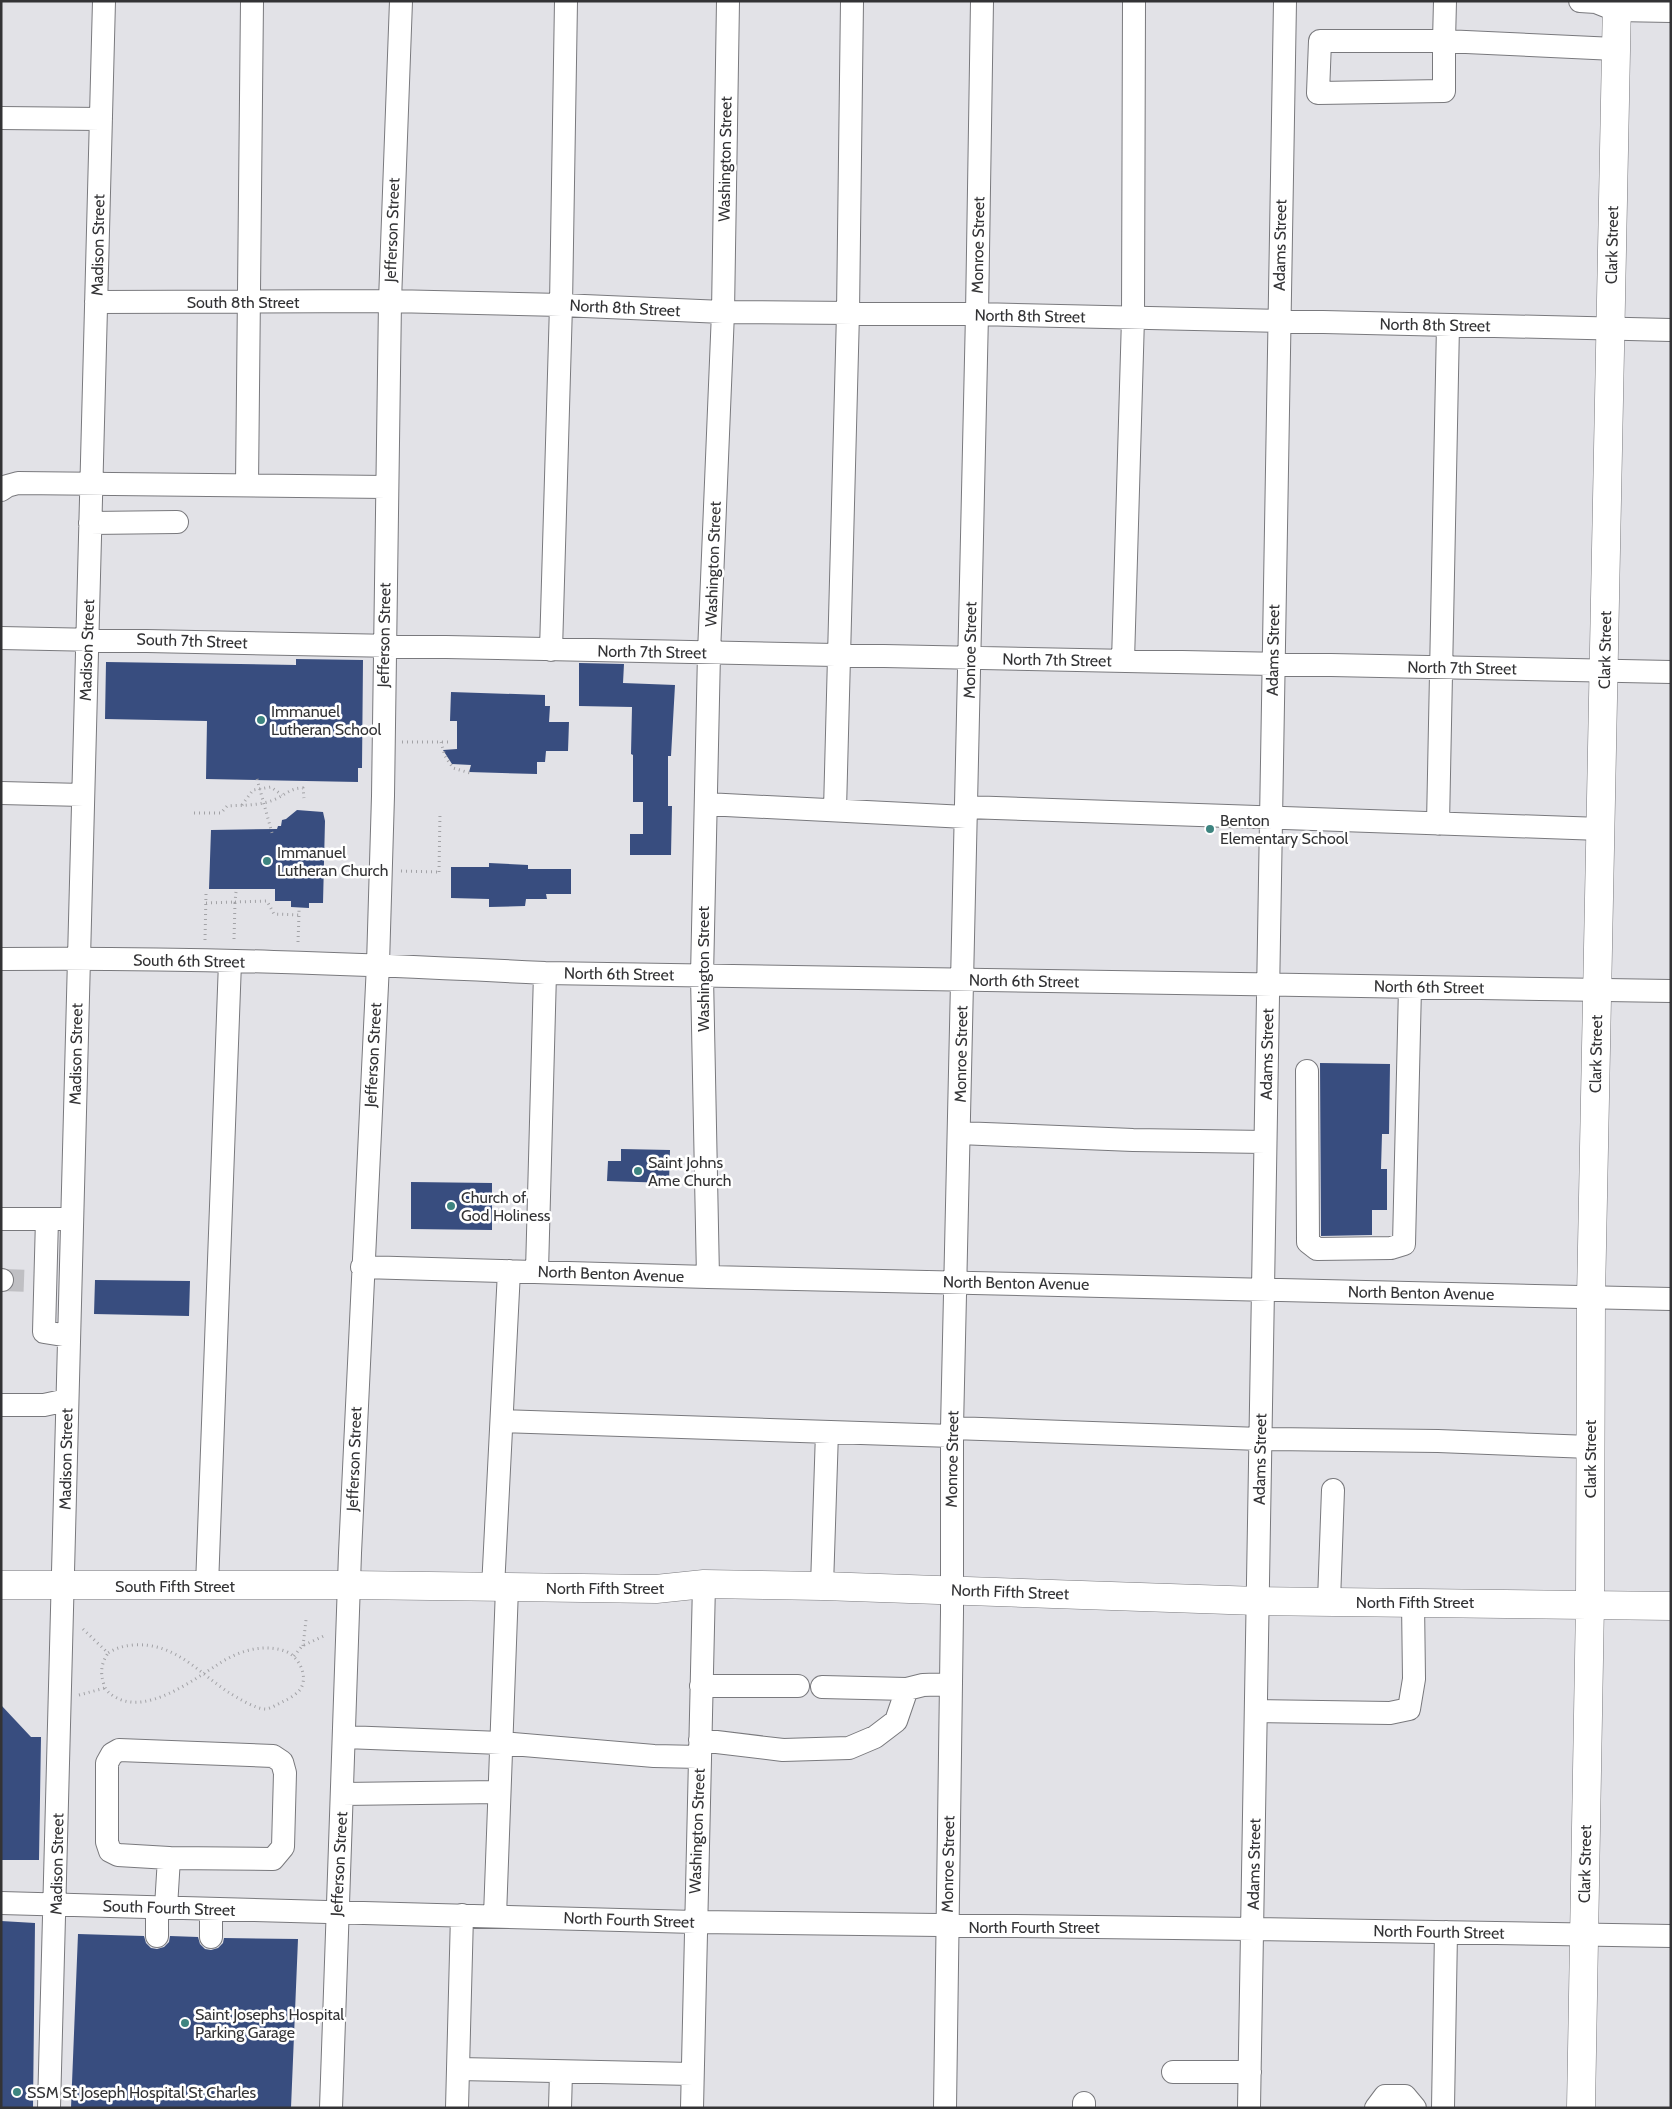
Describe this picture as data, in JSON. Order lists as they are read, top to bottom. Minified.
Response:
{"streets":{"main road":["Clark Street","South Fifth Street","North Fifth Street"],"street":["Washington Street","Jefferson Street","Madison Street","Monroe Street","Adams Street","South 8th Street","North 8th Street","South 7th Street","North 7th Street","South 6th Street","North 6th Street","North Benton Avenue","South Fourth Street","North Fourth Street"]},"crossings":[["Washington Street","North 8th Street"],["Washington Street","North 7th Street"],["Washington Street","North 6th Street"],["Washington Street","North Benton Avenue"],["Washington Street","North Fifth Street"],["Washington Street","North Fourth Street"],["Jefferson Street","South 8th Street"],["Jefferson Street","North 8th Street"],["Jefferson Street","South 7th Street"],["Jefferson Street","North 7th Street"],["Jefferson Street","South 6th Street"],["Jefferson Street","North 6th Street"],["Jefferson Street","North Benton Avenue"],["Jefferson Street","South Fifth Street"],["Jefferson Street","North Fifth Street"],["Jefferson Street","South Fourth Street"],["Jefferson Street","North Fourth Street"],["Madison Street","South 8th Street"],["Madison Street","South 7th Street"],["Madison Street","South 6th Street"],["Madison Street","South Fifth Street"],["Madison Street","South Fourth Street"],["Monroe Street","North 8th Street"],["Monroe Street","North 7th Street"],["Monroe Street","North 6th Street"],["Monroe Street","North Benton Avenue"],["Monroe Street","North Fifth Street"],["Monroe Street","North Fourth Street"],["Adams Street","North 8th Street"],["Adams Street","North 7th Street"],["Adams Street","North 6th Street"],["Adams Street","North Benton Avenue"],["Adams Street","North Fifth Street"],["Adams Street","North Fourth Street"],["Clark Street","North 8th Street"],["Clark Street","North 7th Street"],["Clark Street","North 6th Street"],["Clark Street","North Benton Avenue"],["Clark Street","North Fifth Street"],["Clark Street","North Fourth Street"],["South 8th Street","North 8th Street"],["South 7th Street","North 7th Street"],["South 6th Street","North 6th Street"],["South Fifth Street","North Fifth Street"],["South Fourth Street","North Fourth Street"]],"places":["Immanuel Lutheran School","Benton Elementary School","Immanuel Lutheran Church","Saint Johns Ame Church","Church of God Holiness","Saint Josephs Hospital Parking Garage","SSM St Joseph Hospital St Charles"]}
